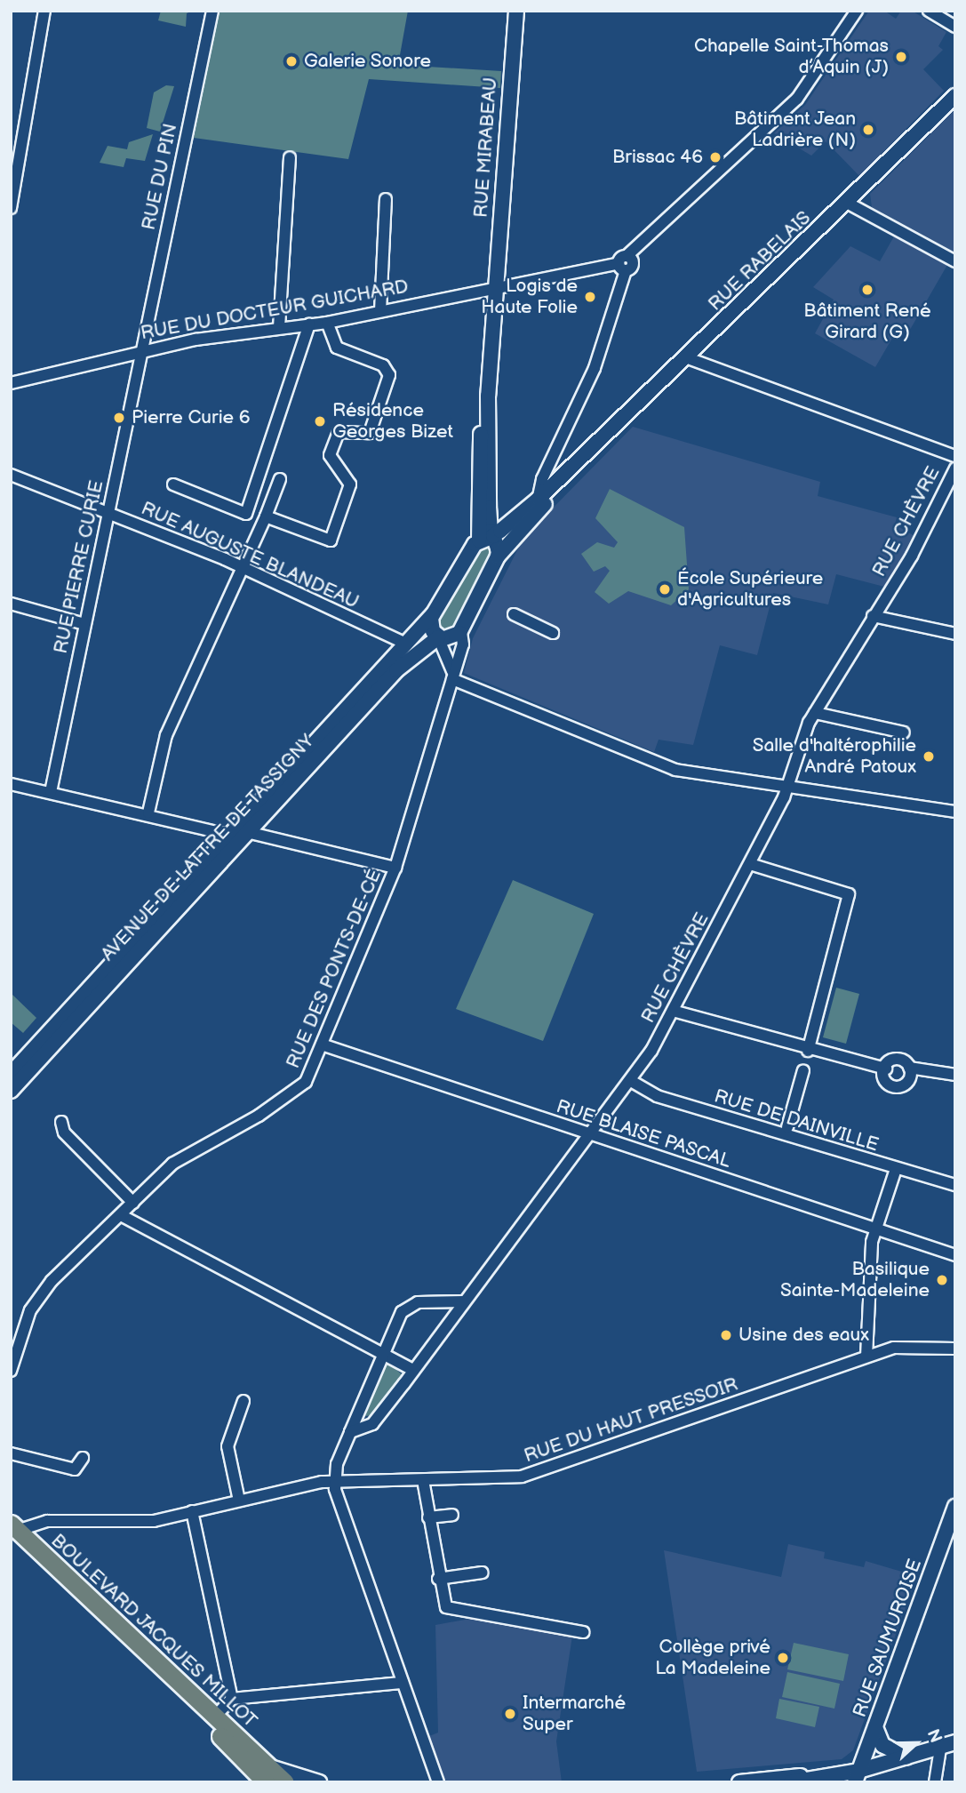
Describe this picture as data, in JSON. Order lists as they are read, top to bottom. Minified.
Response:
{"streets":{"main road":["BOULEVARD JACQUES MILLOT"],"street":["RUE MIRABEAU","RUE DU PIN","RUE RABELAIS","RUE DU DOCTEUR GUICHARD","RUE CHÈVRE","RUE AUGUSTE BLANDEAU","RUE PIERRE CURIE","AVENUE DE LATTRE DE TASSIGNY","RUE DES PONTS-DE-CÉ","RUE DE DAINVILLE","RUE BLAISE PASCAL","RUE DU HAUT PRESSOIR","RUE SAUMUROISE"]},"crossings":[["RUE MIRABEAU","RUE RABELAIS"],["RUE MIRABEAU","RUE DU DOCTEUR GUICHARD"],["RUE DU PIN","RUE DU DOCTEUR GUICHARD"],["RUE DU PIN","RUE PIERRE CURIE"],["RUE RABELAIS","AVENUE DE LATTRE DE TASSIGNY"],["RUE RABELAIS","RUE DES PONTS-DE-CÉ"],["RUE DU DOCTEUR GUICHARD","RUE PIERRE CURIE"],["RUE CHÈVRE","RUE DE DAINVILLE"],["RUE CHÈVRE","RUE BLAISE PASCAL"],["RUE AUGUSTE BLANDEAU","RUE PIERRE CURIE"],["RUE AUGUSTE BLANDEAU","AVENUE DE LATTRE DE TASSIGNY"],["RUE DES PONTS-DE-CÉ","RUE BLAISE PASCAL"],["RUE DU HAUT PRESSOIR","BOULEVARD JACQUES MILLOT"]],"places":["Chapelle Saint-Thomas d’Aquin (J)","Galerie Sonore","Bâtiment Jean Ladrière (N)","Brissac 46","Bâtiment René Girard (G)","Logis de Haute Folie","Pierre Curie 6","Résidence Georges Bizet","École Supérieure d'Agricultures","Salle d'haltérophilie André Patoux","Basilique Sainte-Madeleine","Usine des eaux","Collège privé La Madeleine","Intermarché Super"],"north":"right"}
